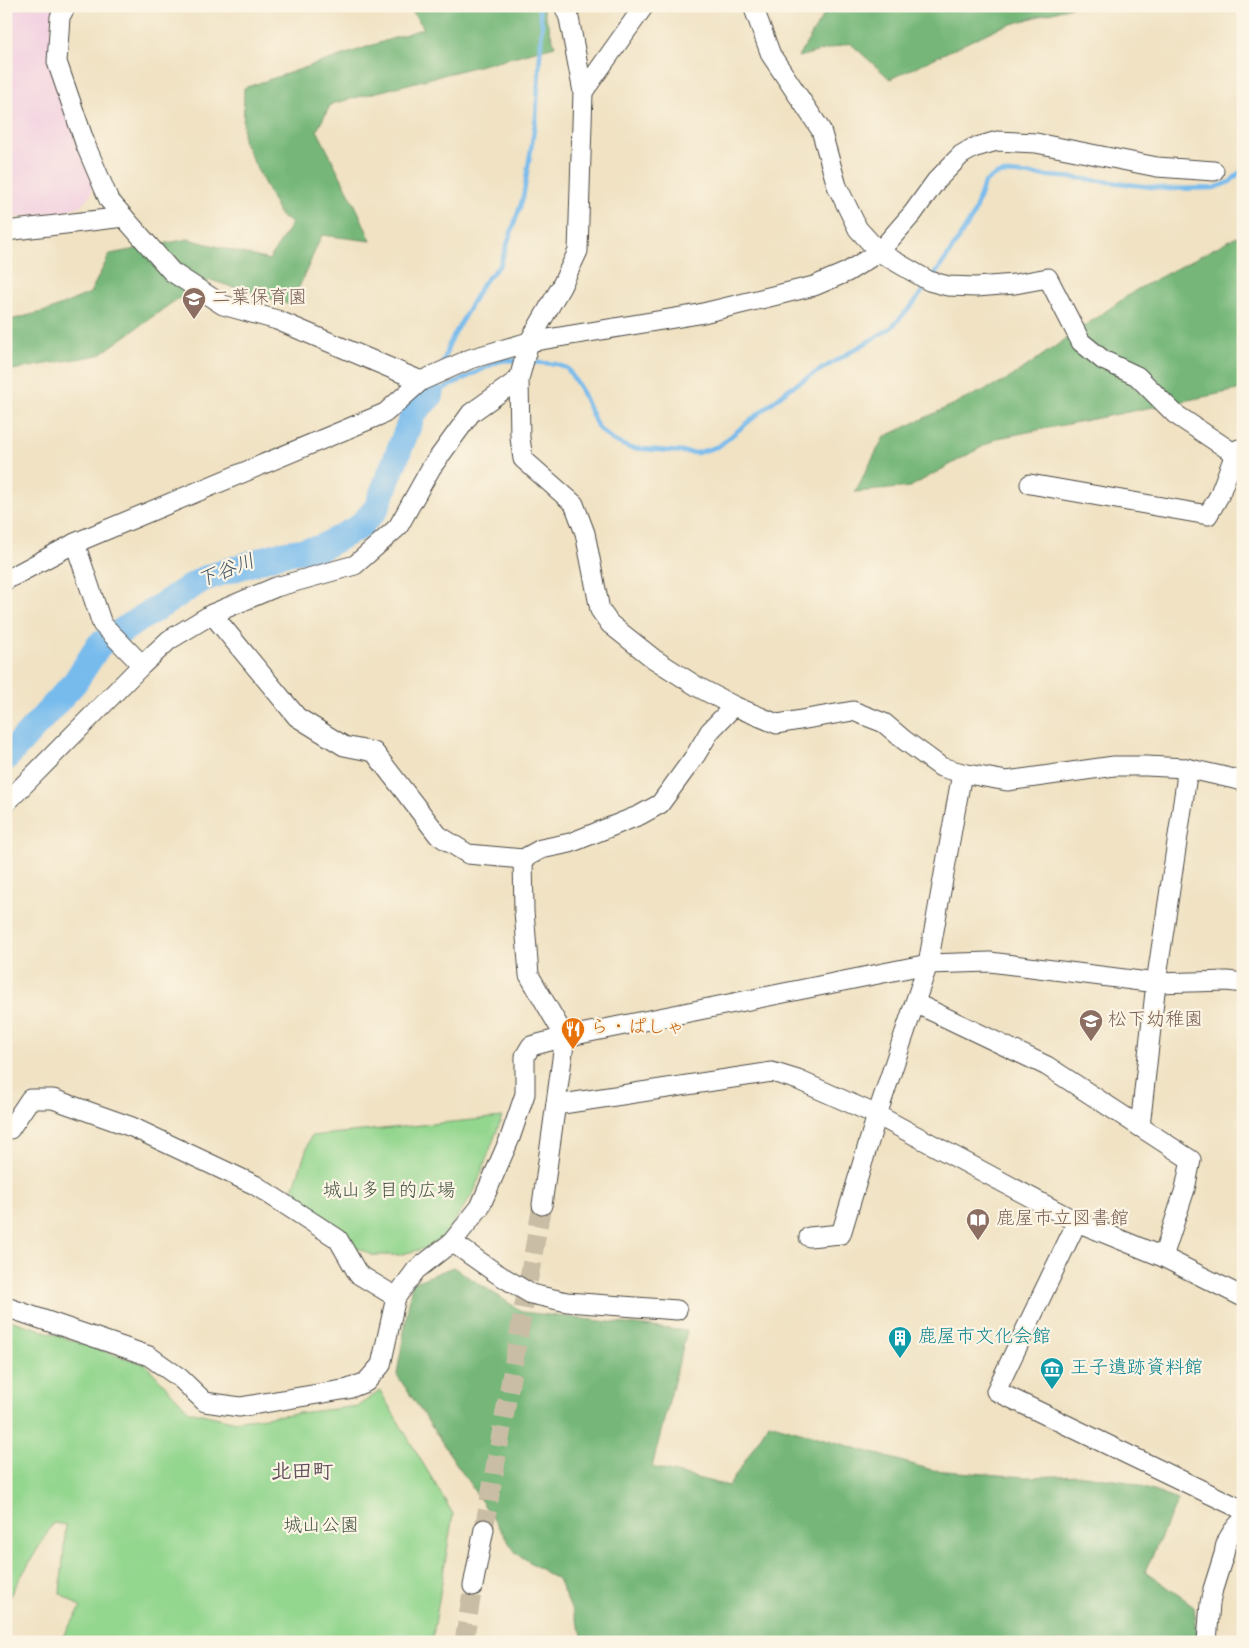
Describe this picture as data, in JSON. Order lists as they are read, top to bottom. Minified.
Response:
{"districts":["北田町"],"water":["下谷川"],"parks":["城山多目的広場","城山公園"],"places":{"school or university":["二葉保育園","松下幼稚園"],"restaurant":["ら・ぱしゃ"],"library":["鹿屋市立図書館"],"building":["鹿屋市文化会館"],"museum":["王子遺跡資料館"]}}
